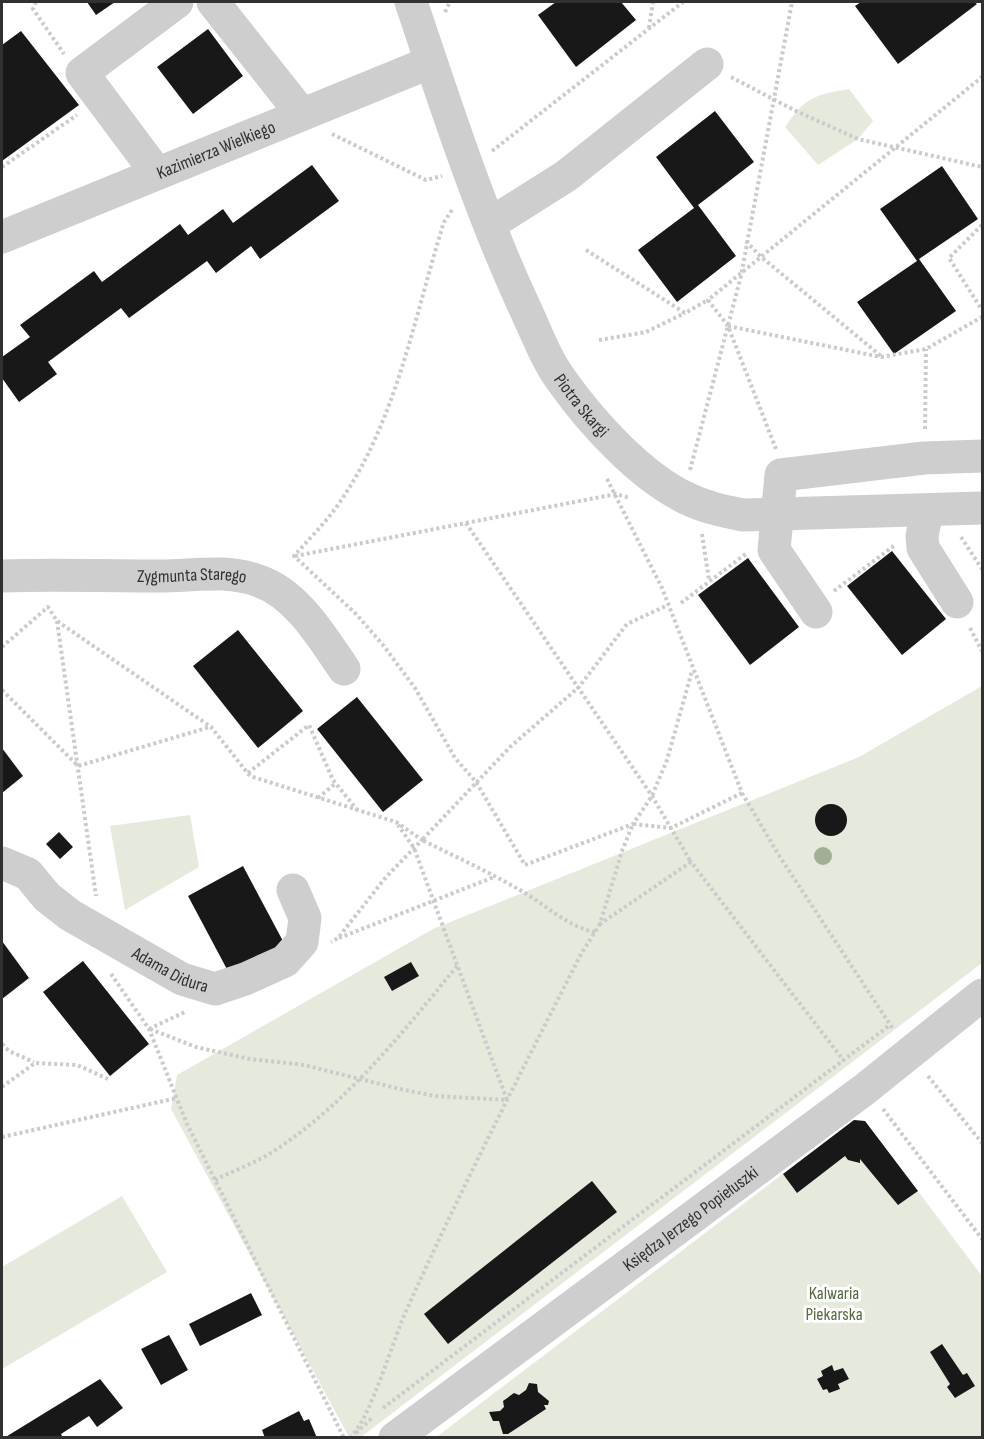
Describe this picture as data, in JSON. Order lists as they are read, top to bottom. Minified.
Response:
{"streets":{"street":["Kazimierza Wielkiego","Piotra Skargi","Zygmunta Starego","Adama Didura","Księdza Jerzego Popiełuszki"]},"crossings":[["Kazimierza Wielkiego","Piotra Skargi"]],"parks":["Kalwaria Piekarska"]}
